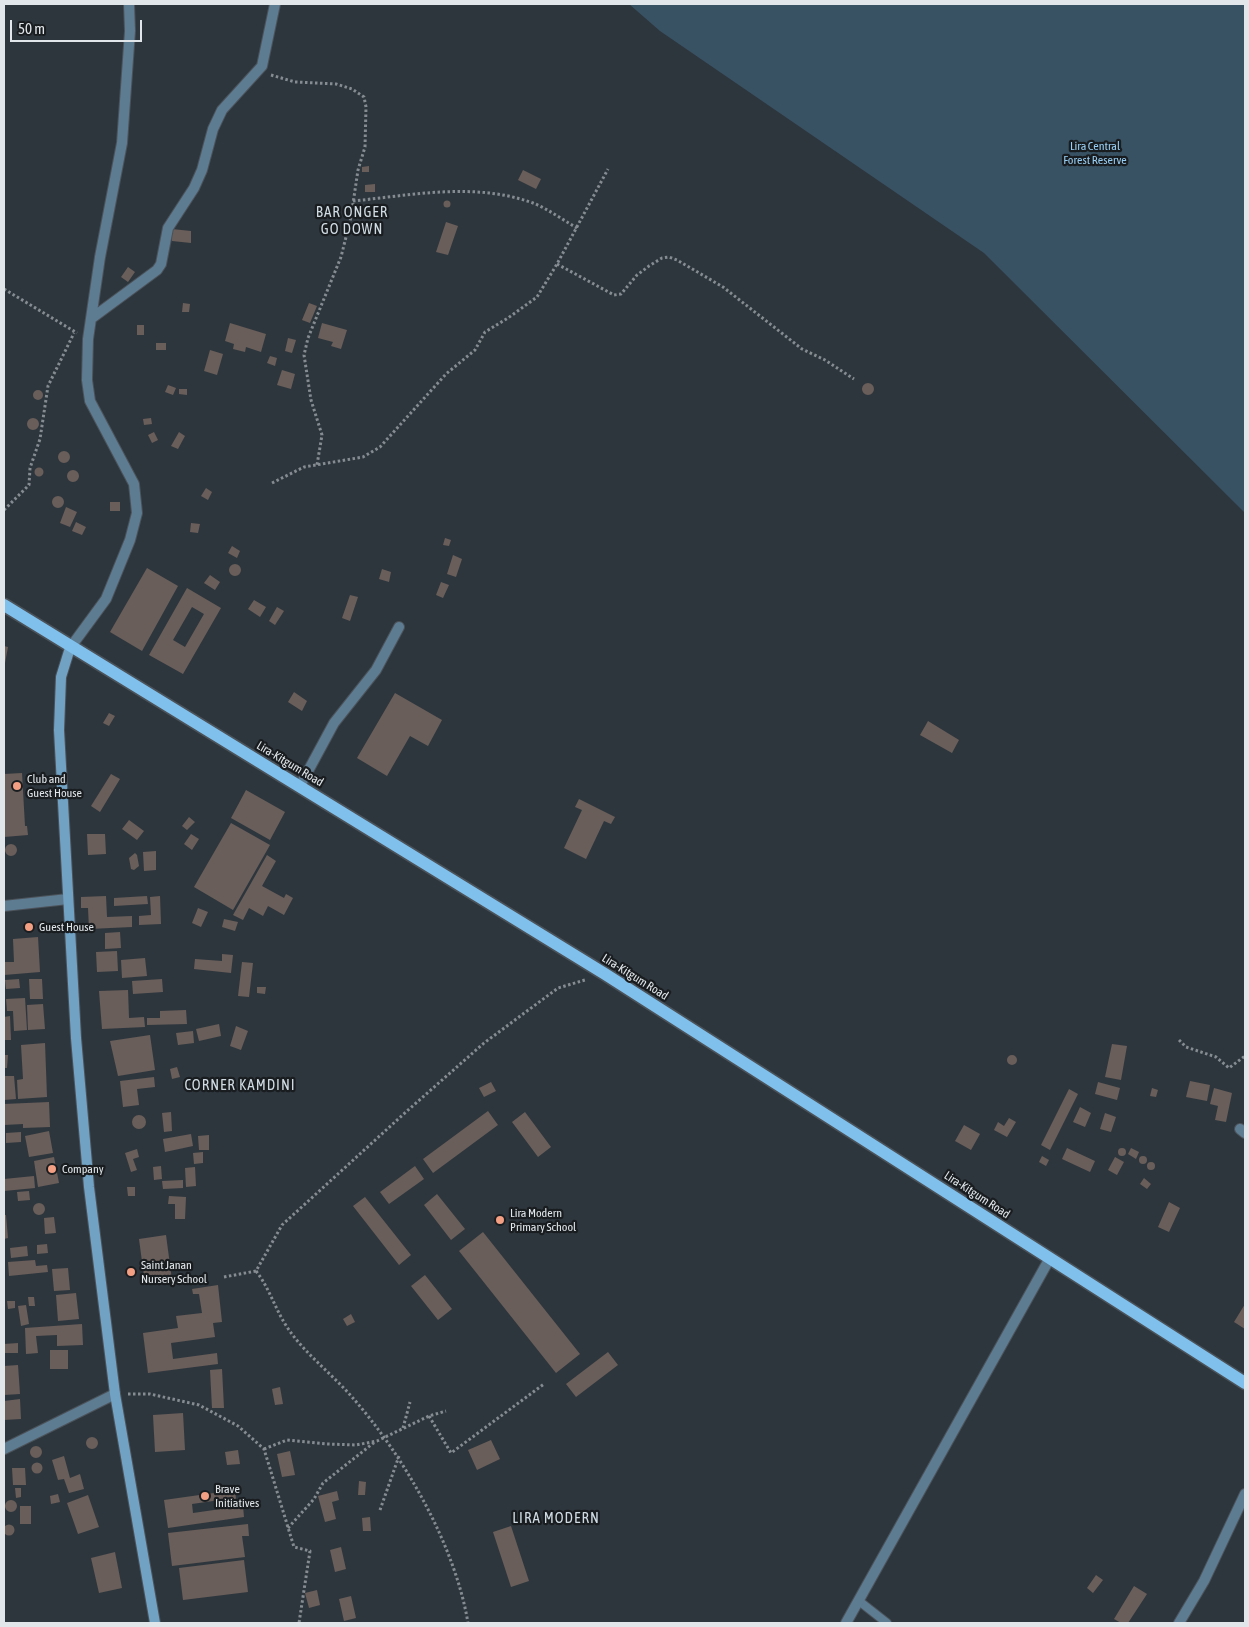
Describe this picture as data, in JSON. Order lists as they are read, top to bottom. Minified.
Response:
{"streets":{"main road":["Lira-Kitgum Road"]},"districts":["BAR ONGER GO DOWN","CORNER KAMDINI","LIRA MODERN"],"parks":["Lira Central Forest Reserve"],"places":["Club and Guest House","Guest House","Company","Lira Modern Primary School","Saint Janan Nursery School","Brave Initiatives"],"scale_bar":"50 m"}
